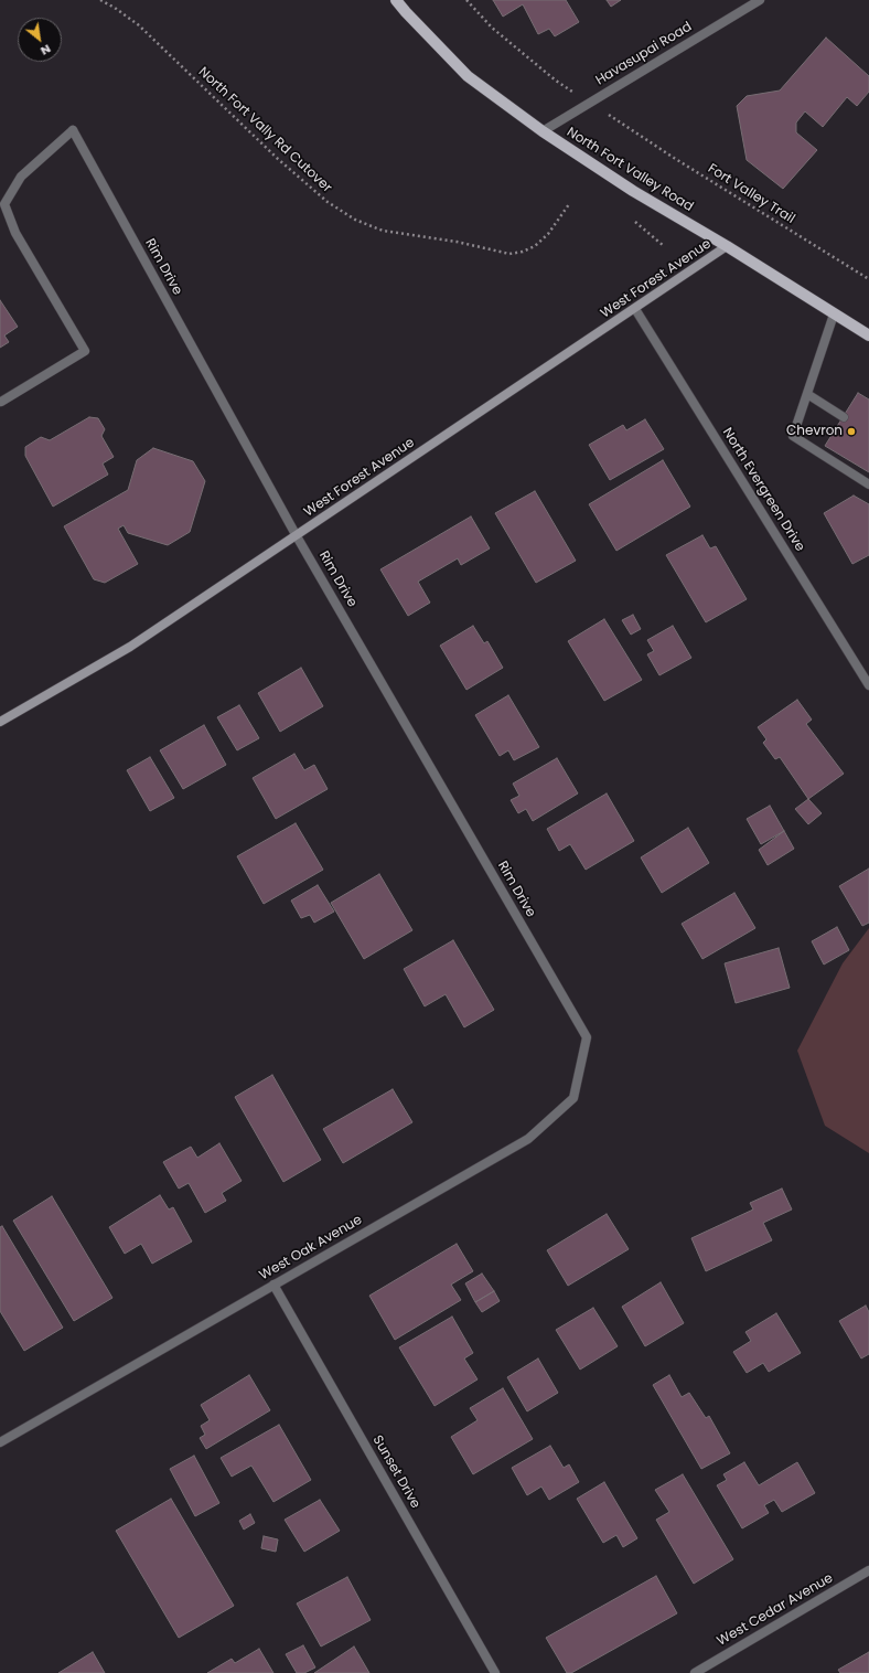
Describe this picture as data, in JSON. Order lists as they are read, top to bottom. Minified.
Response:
{"streets":{"main road":["North Fort Valley Road","West Forest Avenue"],"street":["Havasupai Road","Rim Drive","North Evergreen Drive","West Oak Avenue","Sunset Drive","West Cedar Avenue"],"path":["North Fort Vally Rd Cutover","Fort Valley Trail"]},"crossings":[["Havasupai Road","North Fort Valley Road"],["North Fort Valley Road","West Forest Avenue"],["Rim Drive","West Forest Avenue"],["Rim Drive","West Oak Avenue"],["West Forest Avenue","North Evergreen Drive"],["West Oak Avenue","Sunset Drive"]],"places":["Chevron"],"north":"bottom right"}
